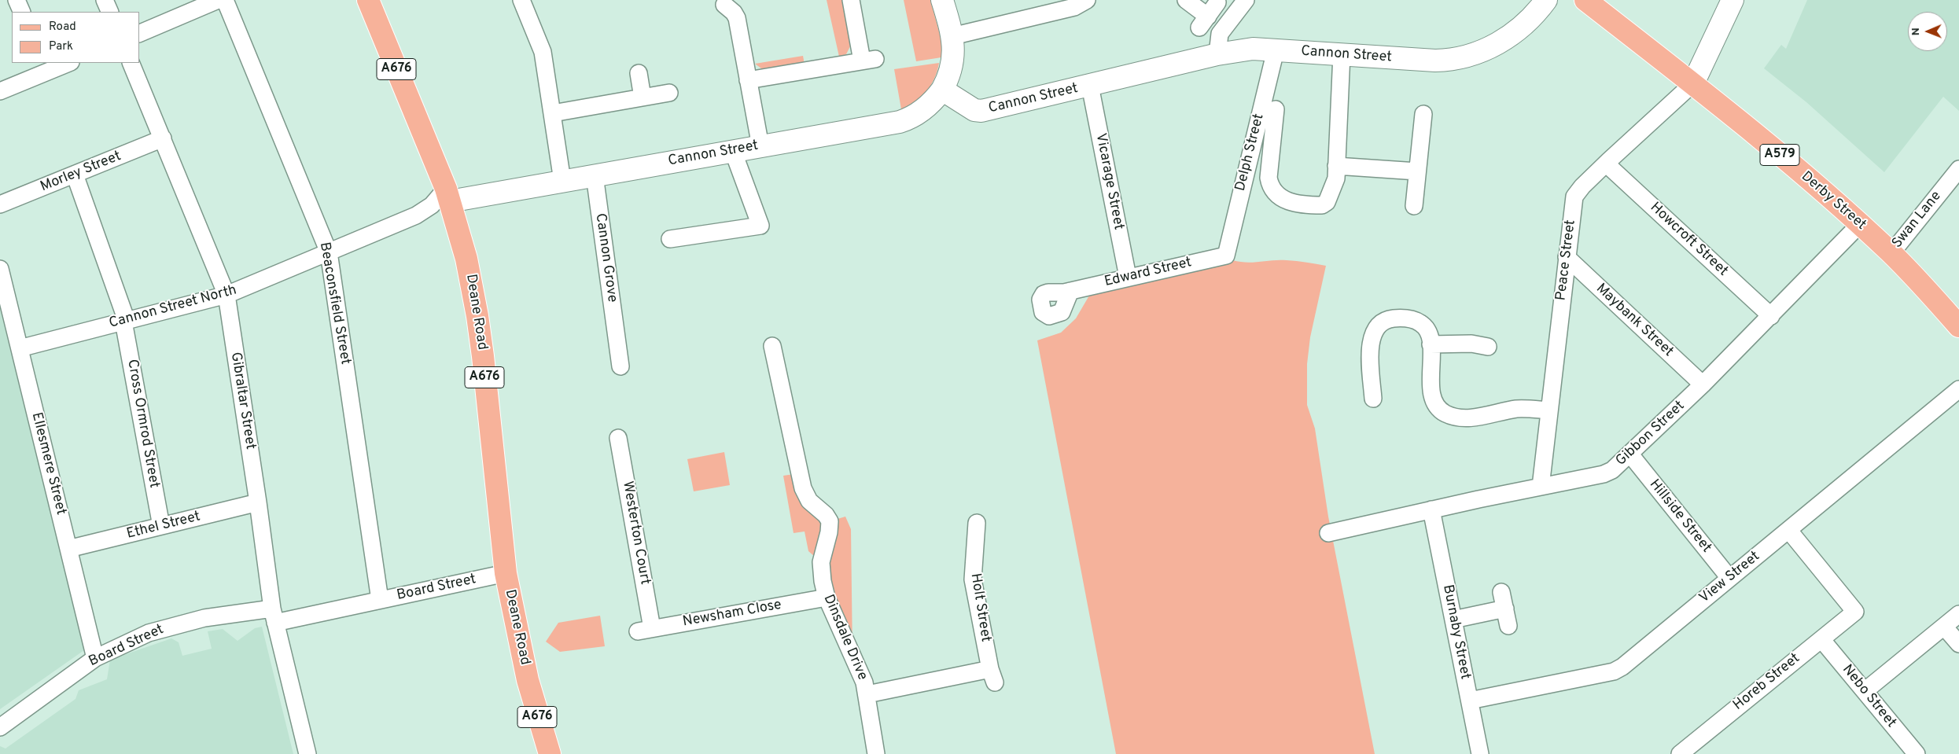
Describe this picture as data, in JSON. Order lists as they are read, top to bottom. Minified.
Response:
{"streets":{"main road":["A676","A579","Derby Street","Deane Road"],"street":["Cannon Street","Delph Street","Morley Street","Vicarage Street","Swan Lane","Howcroft Street","Cannon Grove","Peace Street","Edward Street","Beaconsfield Street","Cannon Street North","Maybank Street","Gibraltar Street","Cross Ormrod Street","Gibbon Street","Ellesmere Street","Hillside Street","Ethel Street","Westerton Court","View Street","Board Street","Holt Street","Newsham Close","Burnaby Street","Dinsdale Drive","Horeb Street","Nebo Street"]},"crossings":[["Cannon Street","Delph Street"],["Cannon Street","Vicarage Street"],["Cannon Street","Cannon Grove"],["Cannon Street","Cannon Street North"],["Cannon Street","Deane Road"],["Delph Street","Edward Street"],["Morley Street","Gibraltar Street"],["Morley Street","Cross Ormrod Street"],["Vicarage Street","Edward Street"],["Derby Street","Swan Lane"],["Derby Street","Peace Street"],["Derby Street","Gibbon Street"],["Howcroft Street","Peace Street"],["Howcroft Street","Gibbon Street"],["Peace Street","Maybank Street"],["Peace Street","Gibbon Street"],["Beaconsfield Street","Cannon Street North"],["Beaconsfield Street","Board Street"],["Cannon Street North","Deane Road"],["Cannon Street North","Gibraltar Street"],["Cannon Street North","Cross Ormrod Street"],["Cannon Street North","Ellesmere Street"],["Deane Road","Board Street"],["Maybank Street","Gibbon Street"],["Gibraltar Street","Ethel Street"],["Gibraltar Street","Board Street"],["Cross Ormrod Street","Ethel Street"],["Gibbon Street","Hillside Street"],["Gibbon Street","Burnaby Street"],["Ellesmere Street","Ethel Street"],["Ellesmere Street","Board Street"],["Hillside Street","View Street"],["Westerton Court","Newsham Close"],["View Street","Burnaby Street"],["View Street","Horeb Street"],["Holt Street","Dinsdale Drive"],["Newsham Close","Dinsdale Drive"],["Horeb Street","Nebo Street"]],"legend":["Road","Park"],"north":"left"}
